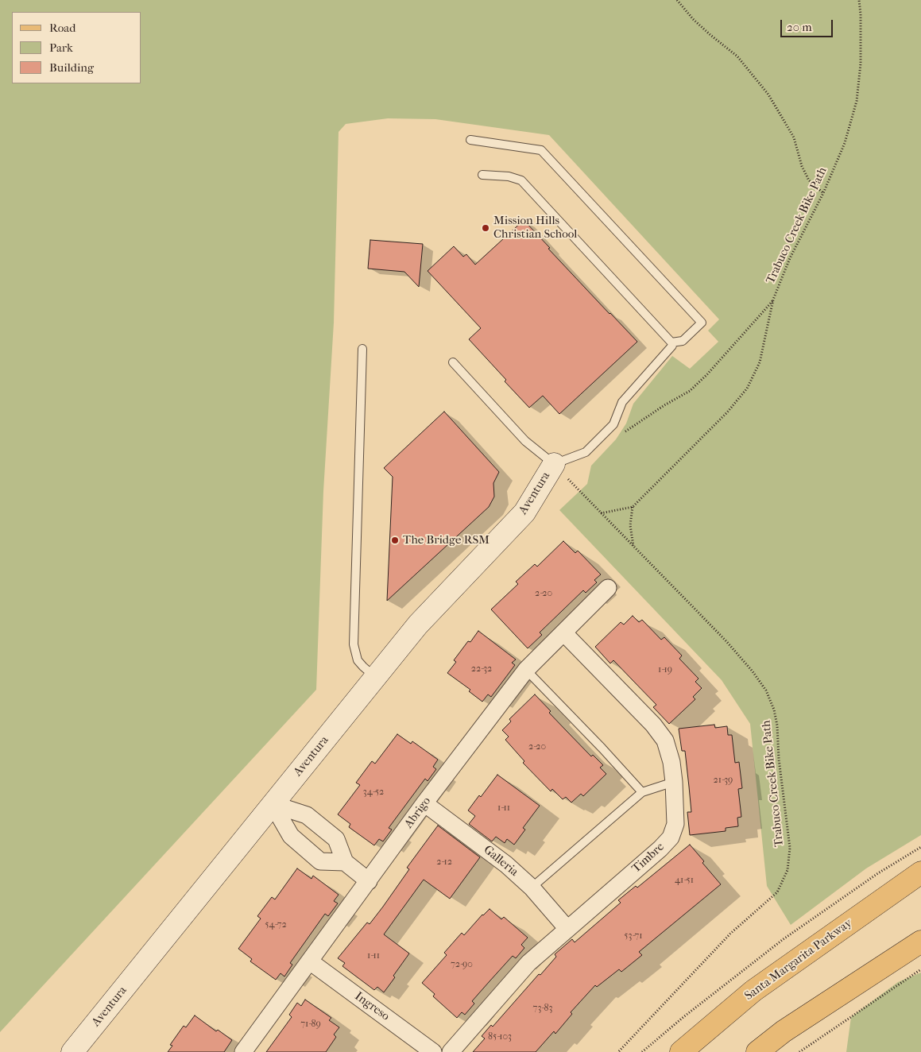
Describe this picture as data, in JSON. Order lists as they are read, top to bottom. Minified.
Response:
{"streets":{"main road":["Santa Margarita Parkway"],"street":["Aventura","Abrigo","Timbre","Galleria","Ingreso"],"path":["Trabuco Creek Bike Path"]},"crossings":[["Trabuco Creek Bike Path","Aventura"],["Abrigo","Timbre"],["Abrigo","Galleria"],["Abrigo","Ingreso"],["Timbre","Galleria"]],"places":["Mission Hills Christian School","The Bridge RSM"],"house_numbers":["2-20","22-32","1-19","2-20","21-39","34-52","1-11","2-12","41-51","54-72","53-71","1-11","72-90","73-83","71-89","85-103"],"legend":["Road","Park","Building"],"scale_bar":"20 m"}
